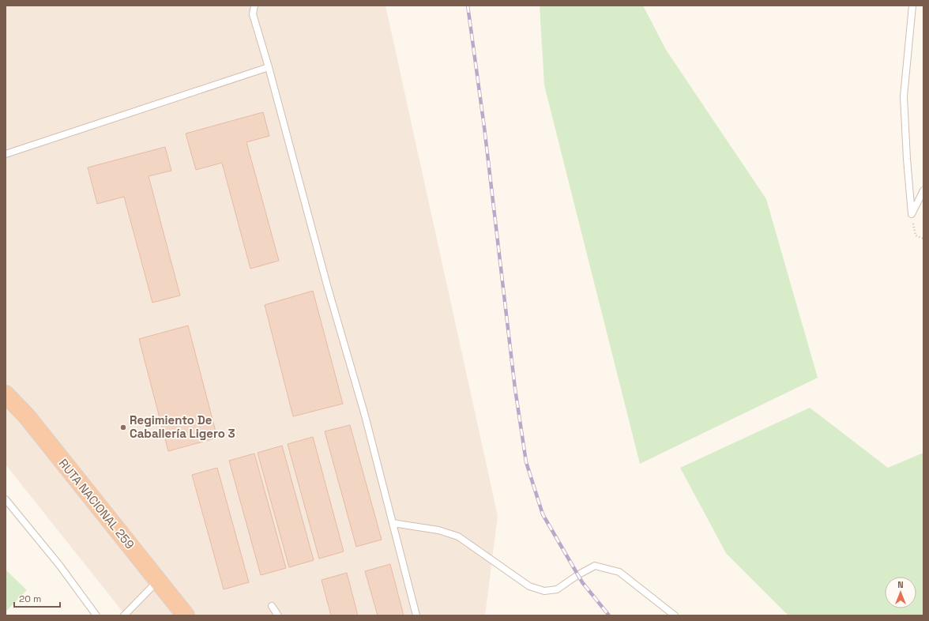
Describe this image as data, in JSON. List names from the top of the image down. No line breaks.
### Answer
{"streets":{"highway":["RUTA NACIONAL 259"]},"places":["Regimiento De Caballería Ligero 3"],"scale_bar":"20 m","north":"top"}
